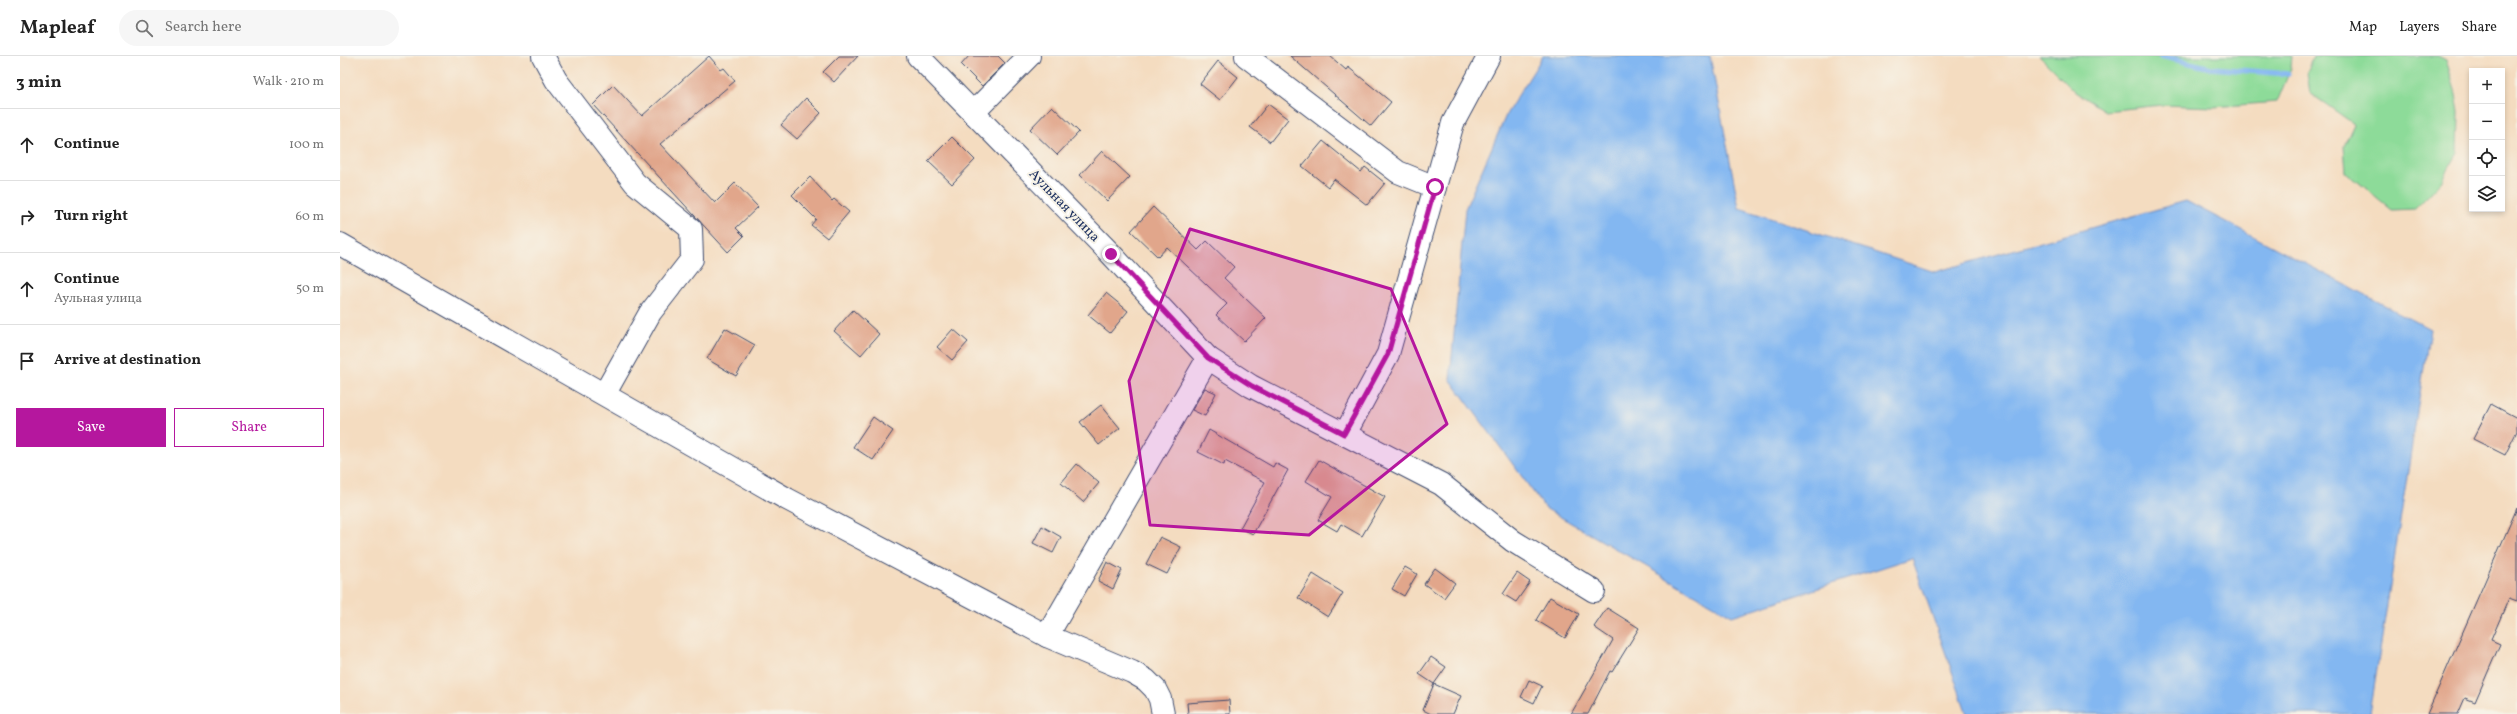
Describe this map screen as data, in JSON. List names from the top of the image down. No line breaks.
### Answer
{"streets":{"street":["Аульная улица"]},"page":{"header":"Mapleaf","search":"Search here","nav":["Map","Layers","Share"],"heading":["3 min","Walk · 210 m"],"map_buttons":["+","−"],"list":[["Continue","100 m"],["Turn right","60 m"],["Continue","Аульная улица","50 m"],"Arrive at destination"],"buttons":["Save","Share"]}}
